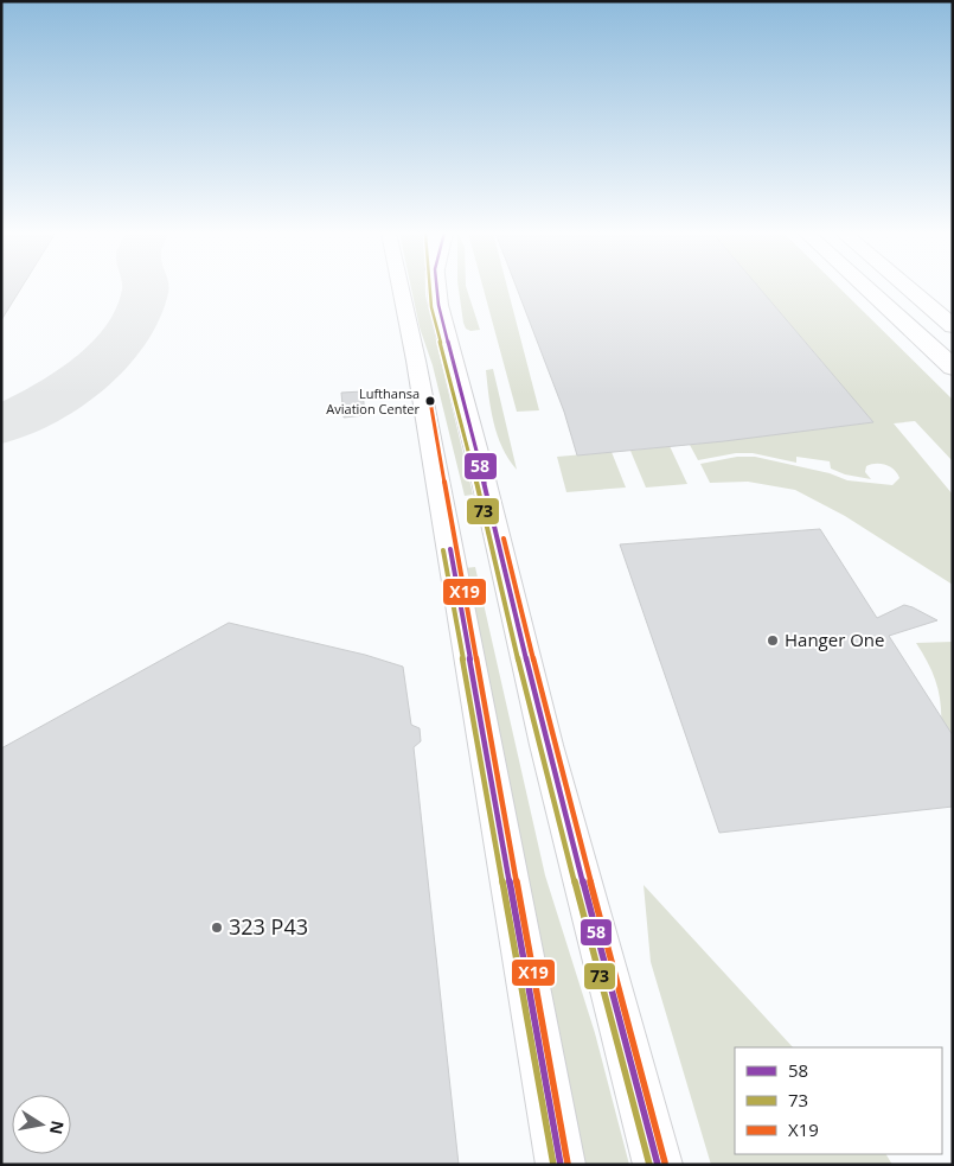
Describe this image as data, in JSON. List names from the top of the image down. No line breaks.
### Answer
{"places":["Lufthansa Aviation Center","Hanger One","323 P43"],"lines":["transit line 58","transit line 73","transit line X19"],"legend":["58","73","X19"],"north":"right"}
